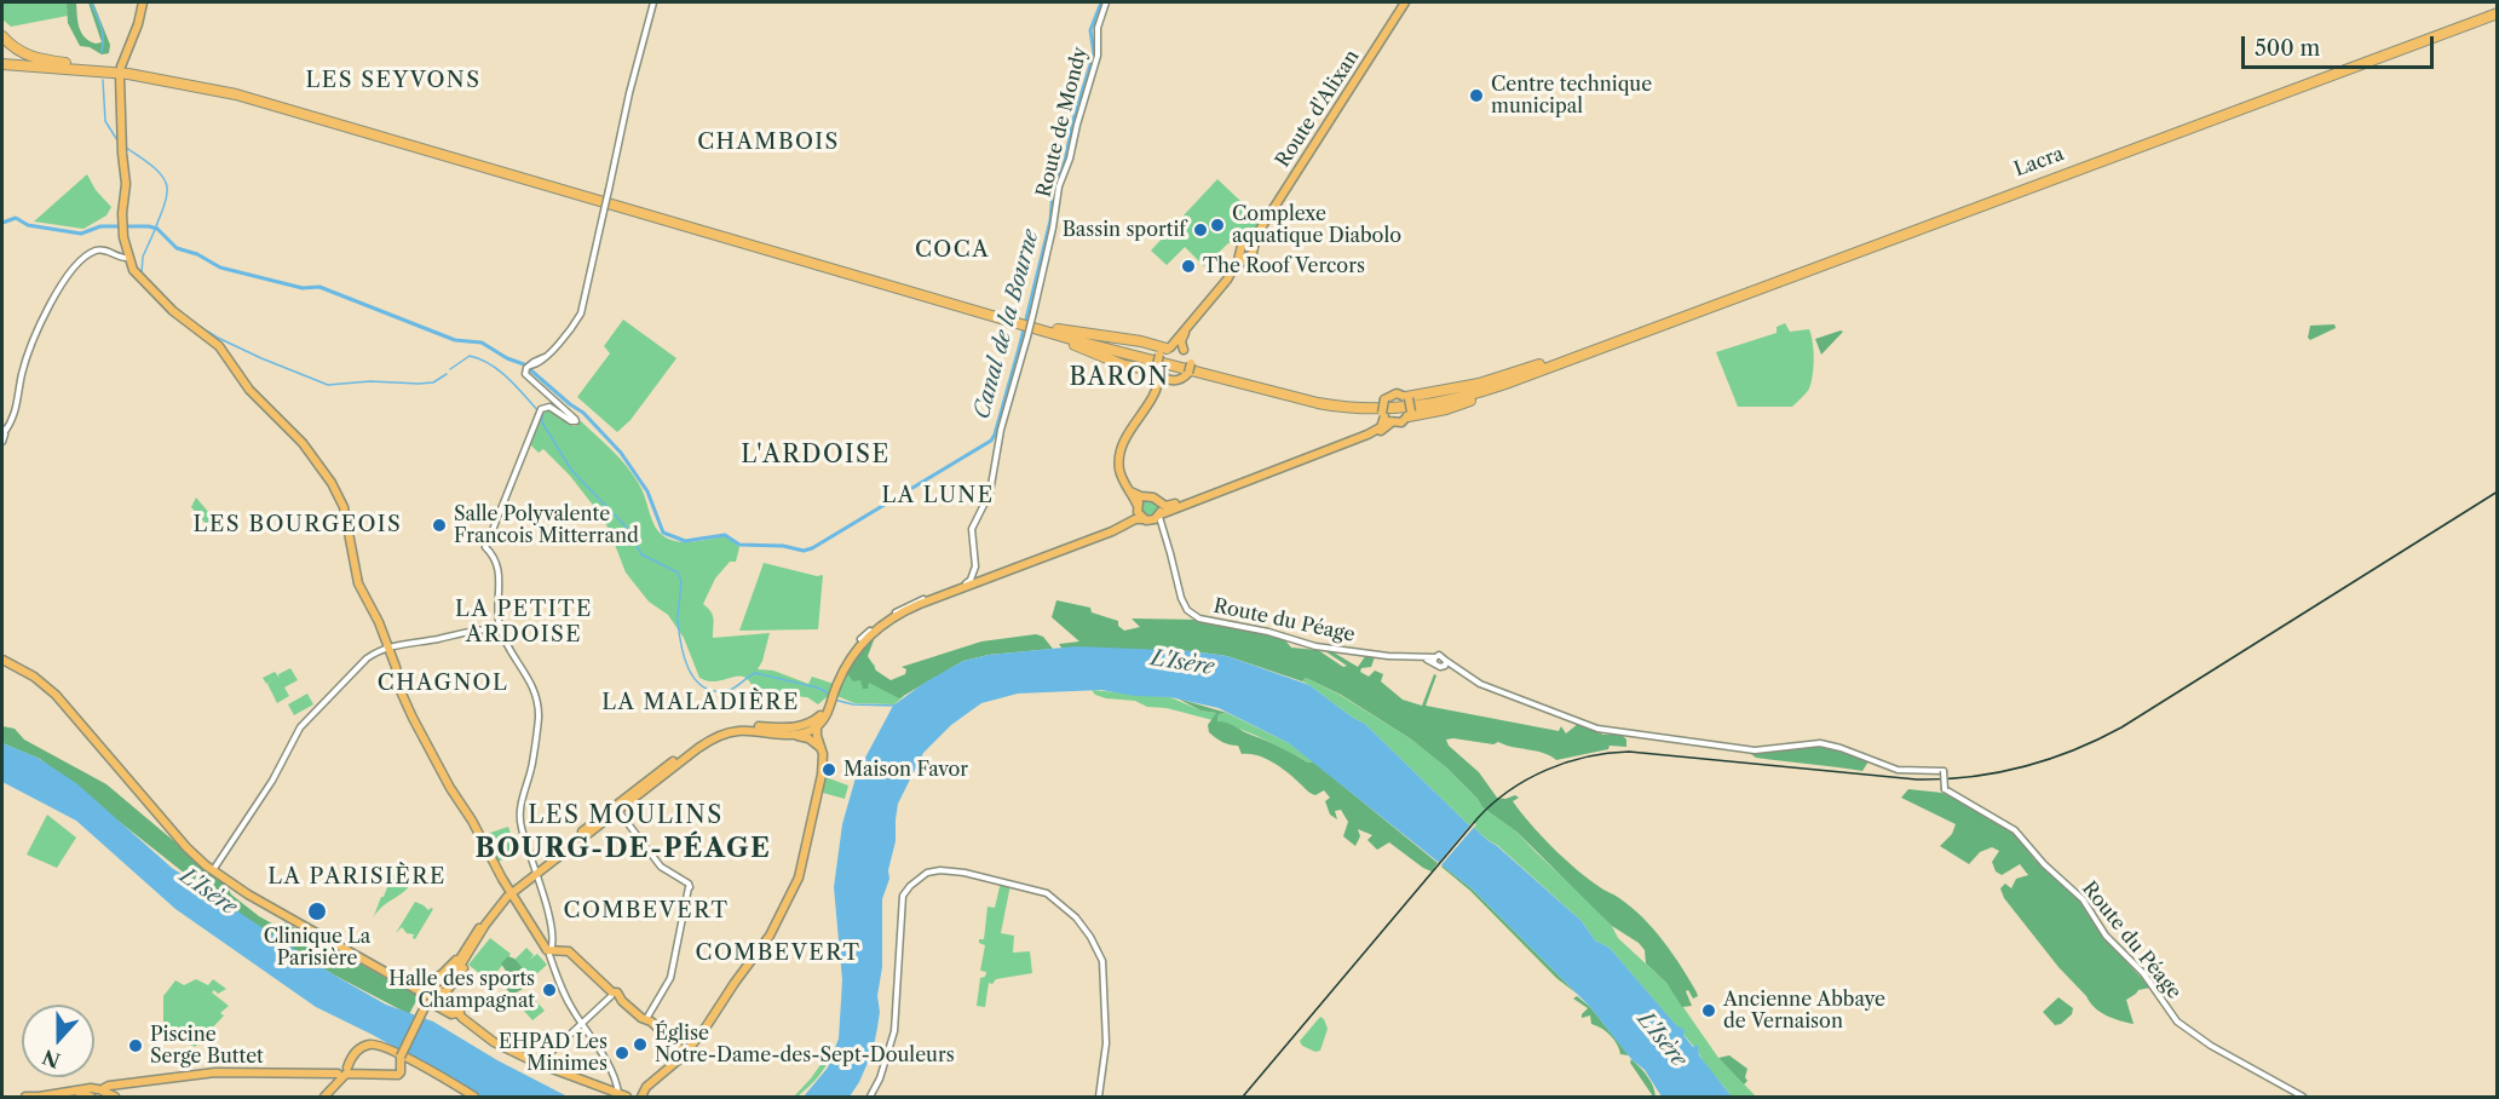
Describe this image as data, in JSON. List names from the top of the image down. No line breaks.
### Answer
{"streets":{"highway":["Lacra"],"main road":["Route d'Alixan"],"street":["Route de Mondy","Route du Péage"]},"districts":["LES SEYVONS","CHAMBOIS","COCA","BARON","L'ARDOISE","LA LUNE","LES BOURGEOIS","LA PETITE ARDOISE","CHAGNOL","LA MALADIÈRE","LES MOULINS","BOURG-DE-PÉAGE","LA PARISIÈRE","COMBEVERT","COMBEVERT"],"water":["Canal de la Bourne","L'Isère"],"places":["Centre technique municipal","Complexe aquatique Diabolo","Bassin sportif","The Roof Vercors","Salle Polyvalente Francois Mitterrand","Maison Favor","Clinique La Parisière","Halle des sports Champagnat","Ancienne Abbaye de Vernaison","Église Notre-Dame-des-Sept-Douleurs","Piscine Serge Buttet","EHPAD Les Minimes"],"scale_bar":"500 m","north":"bottom"}
